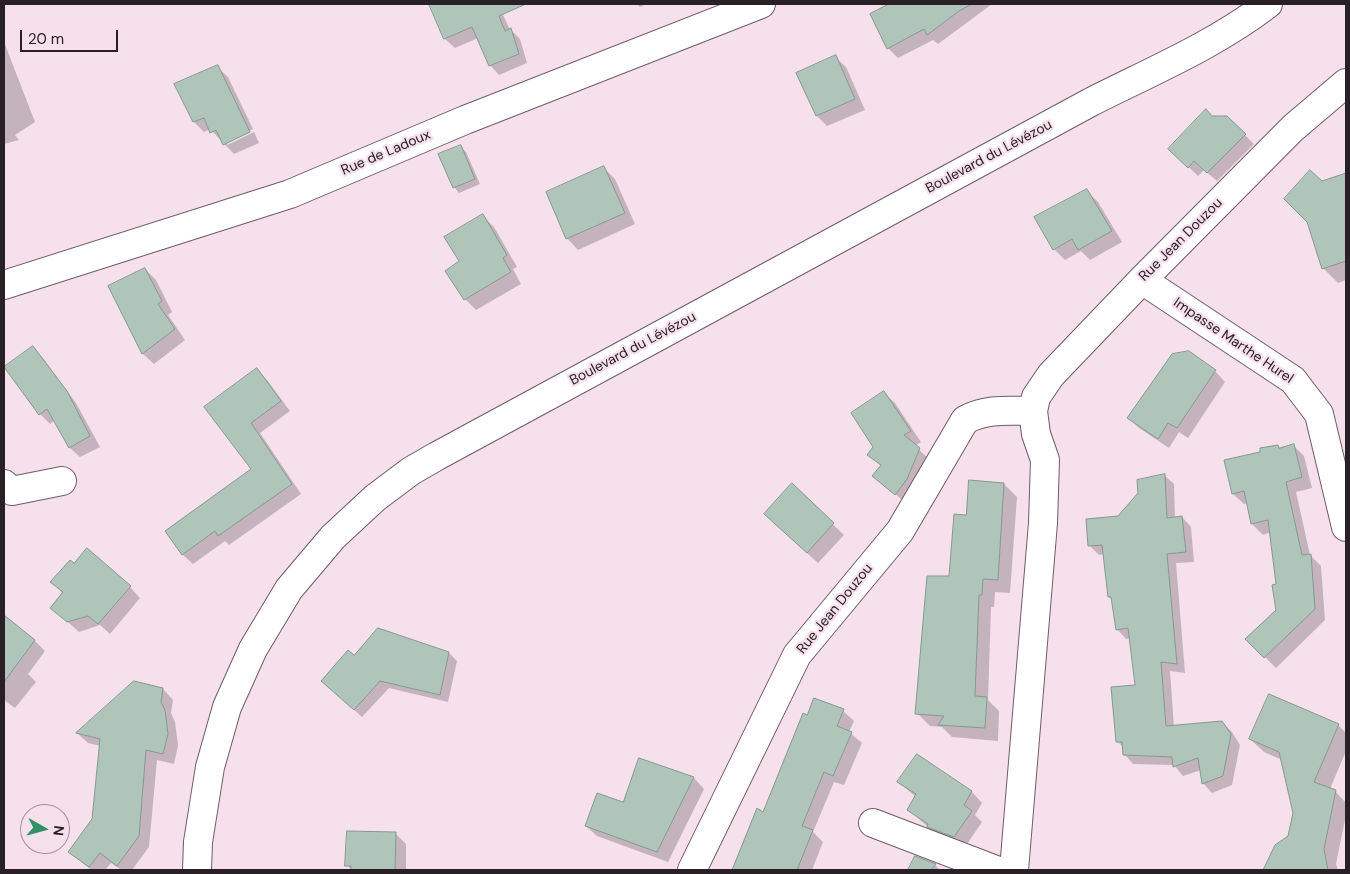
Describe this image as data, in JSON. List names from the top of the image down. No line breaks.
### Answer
{"streets":{"street":["Rue de Ladoux","Boulevard du Lévézou","Rue Jean Douzou","Impasse Marthe Hurel"]},"crossings":[["Rue Jean Douzou","Impasse Marthe Hurel"]],"scale_bar":"20 m","north":"right"}
